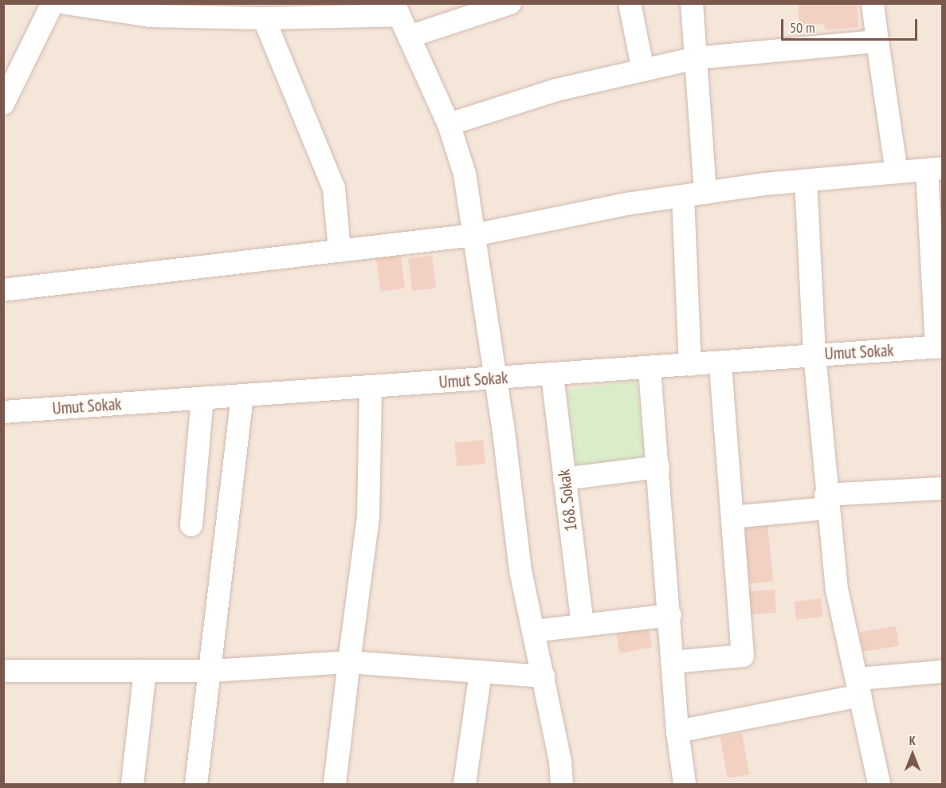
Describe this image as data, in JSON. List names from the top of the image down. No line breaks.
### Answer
{"streets":{"street":["Umut Sokak","168. Sokak"]},"crossings":[["Umut Sokak","168. Sokak"]],"scale_bar":"50 m","north":"top"}
